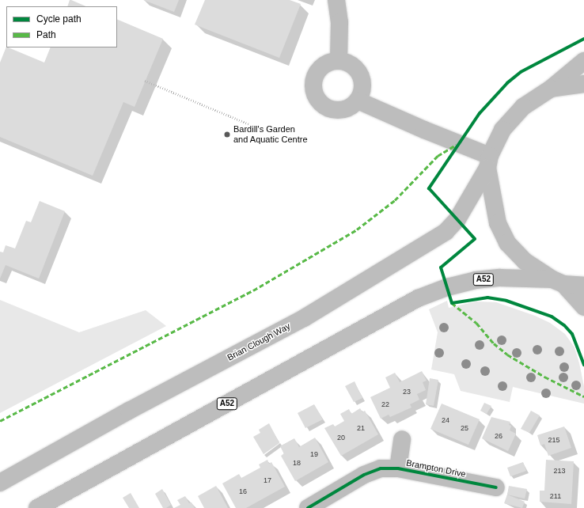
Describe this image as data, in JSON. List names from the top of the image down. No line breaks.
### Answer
{"streets":{"main road":["A52","Brian Clough Way","Brampton Drive"]},"places":["Bardill's Garden and Aquatic Centre"],"house_numbers":["23","22","24","21","25","26","20","215","19","18","213","17","16","211"],"legend":["Cycle path","Path"]}
